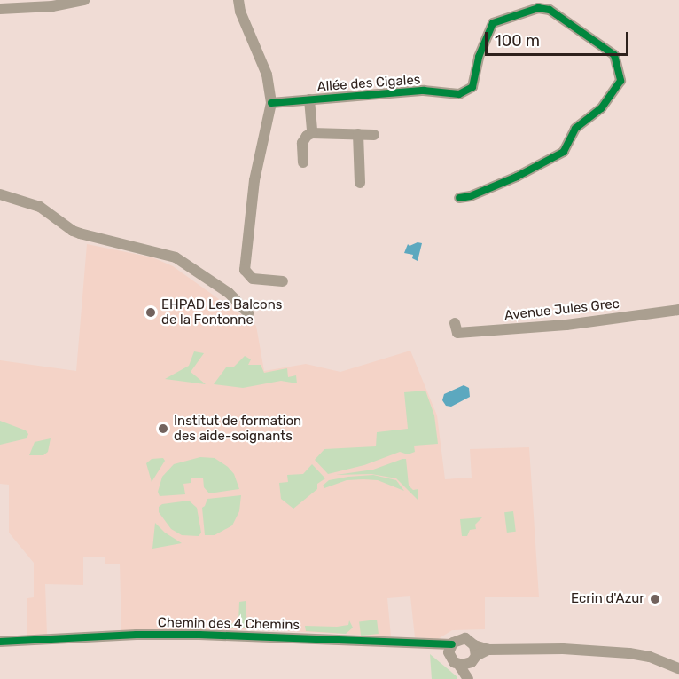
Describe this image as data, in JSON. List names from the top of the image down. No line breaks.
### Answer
{"streets":{"street":["Allée des Cigales","Avenue Jules Grec","Chemin des 4 Chemins"]},"places":["EHPAD Les Balcons de la Fontonne","Institut de formation des aide-soignants","Ecrin d'Azur"],"scale_bar":"100 m"}
